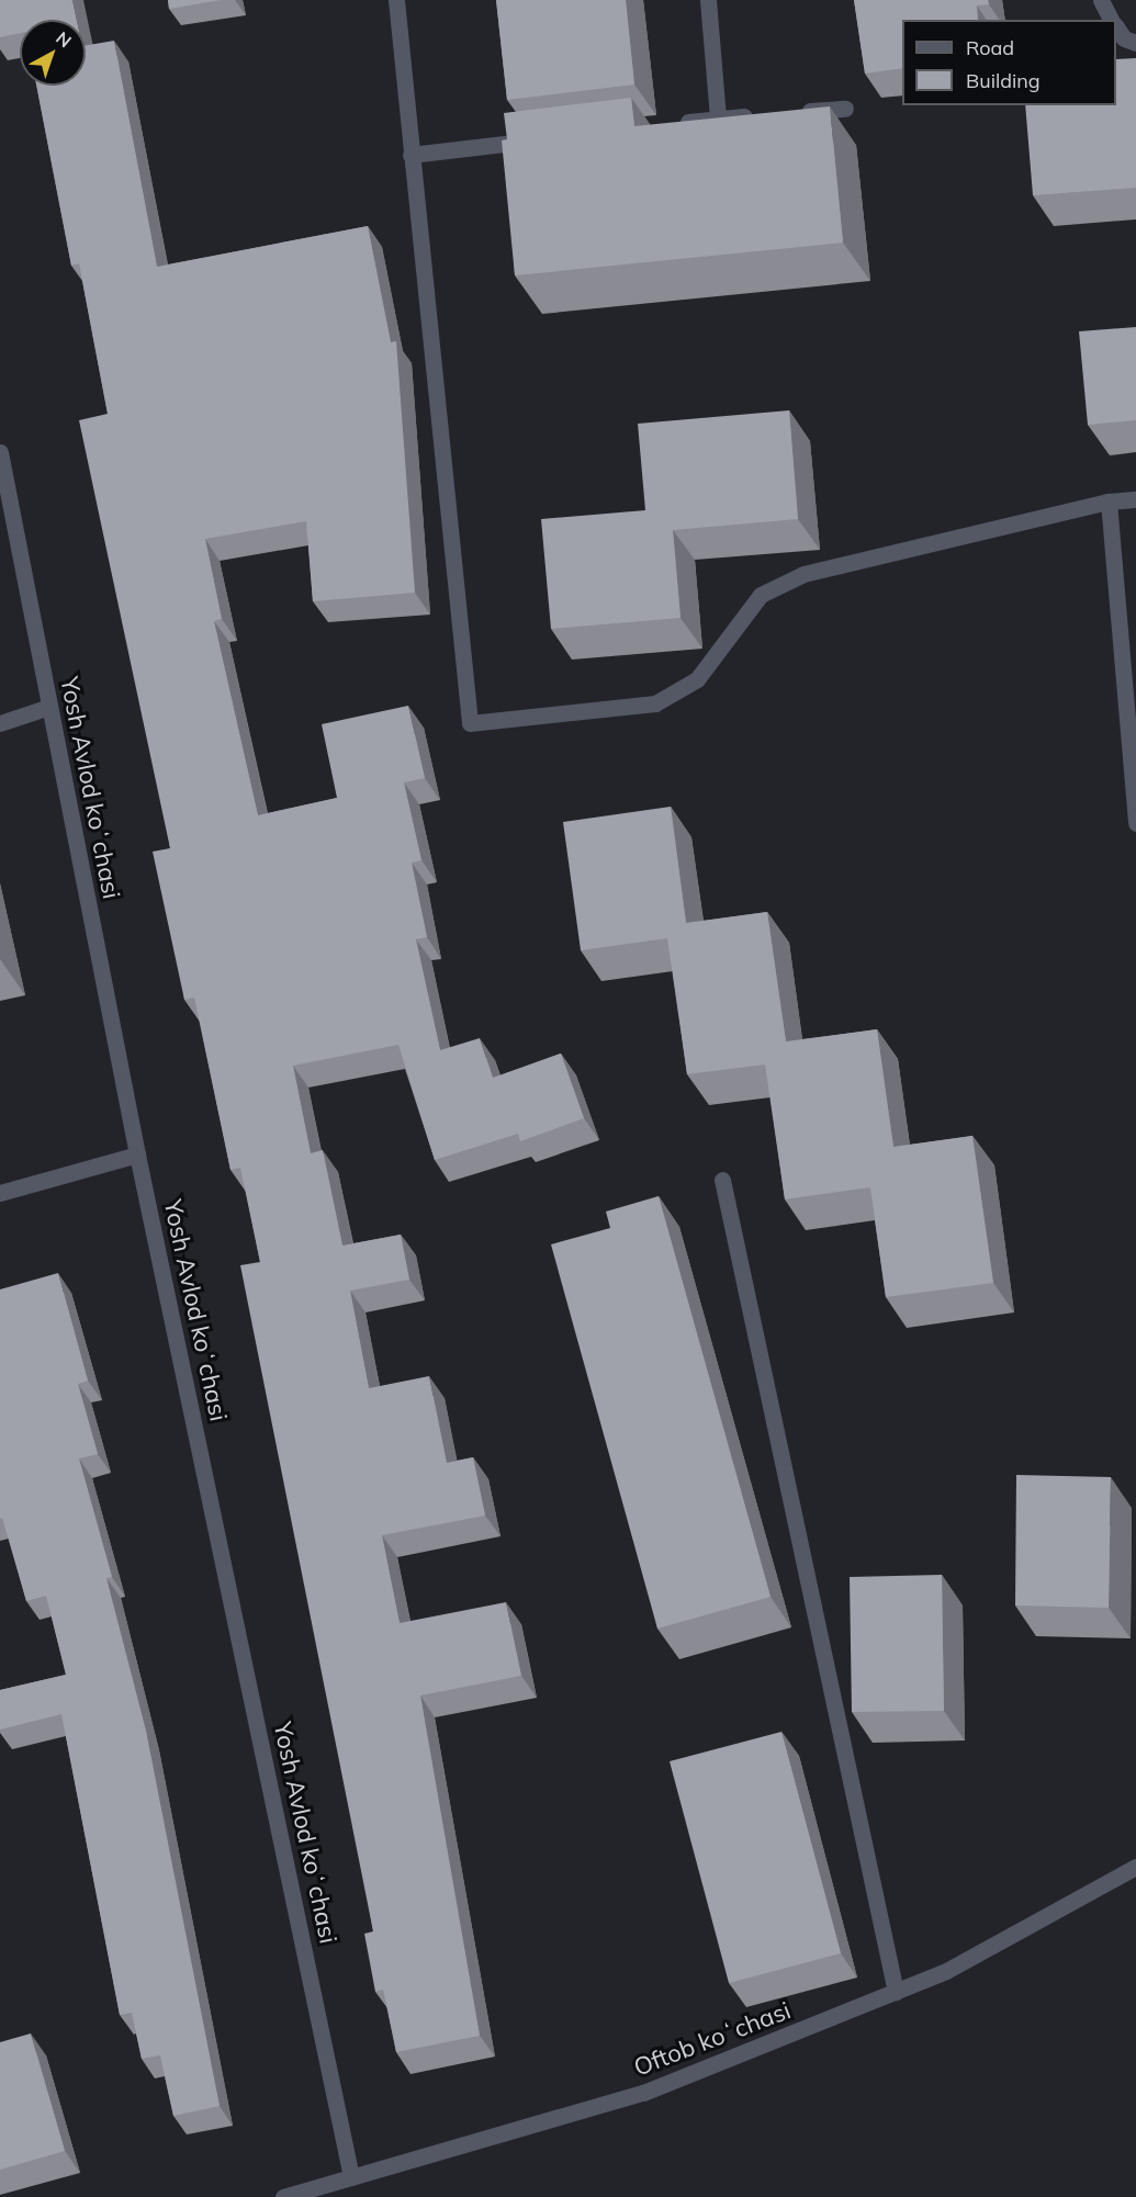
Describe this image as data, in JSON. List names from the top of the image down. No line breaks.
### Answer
{"streets":{"street":["Yosh Avlod koʻchasi","Oftob koʻchasi"]},"crossings":[["Yosh Avlod koʻchasi","Oftob koʻchasi"]],"legend":["Road","Building"],"north":"top right"}
